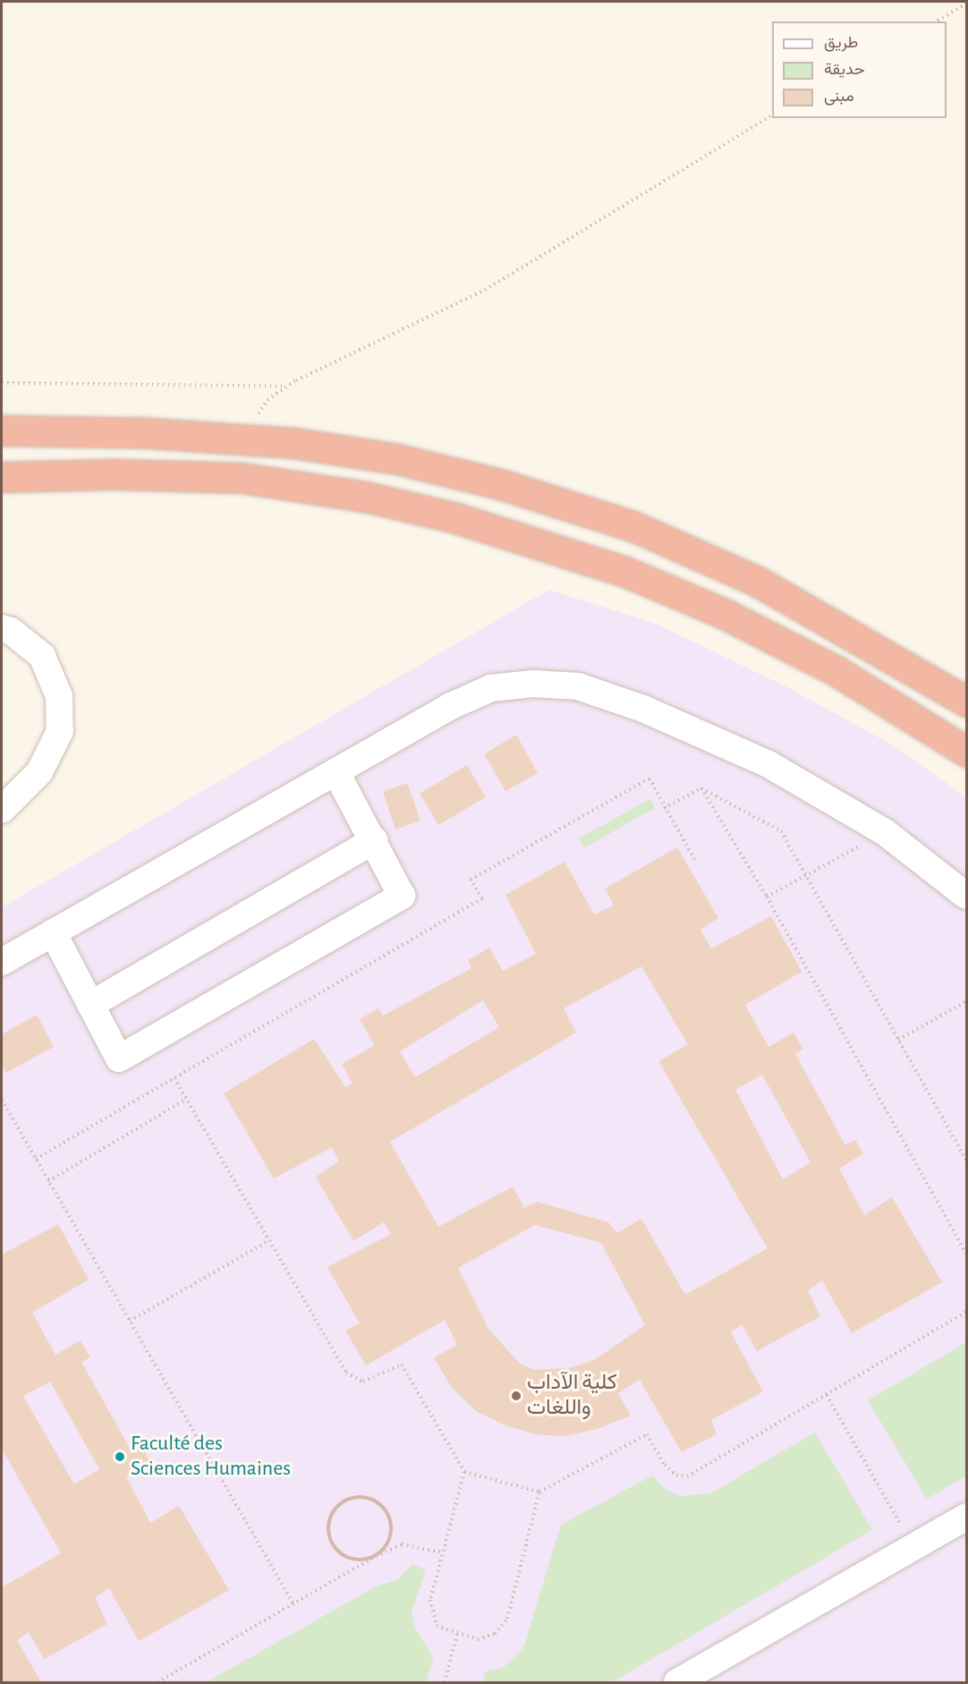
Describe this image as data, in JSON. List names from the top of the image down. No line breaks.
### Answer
{"places":["كلية الآداب واللغات","Faculté des Sciences Humaines"],"legend":["طريق","حديقة","مبنى"]}
